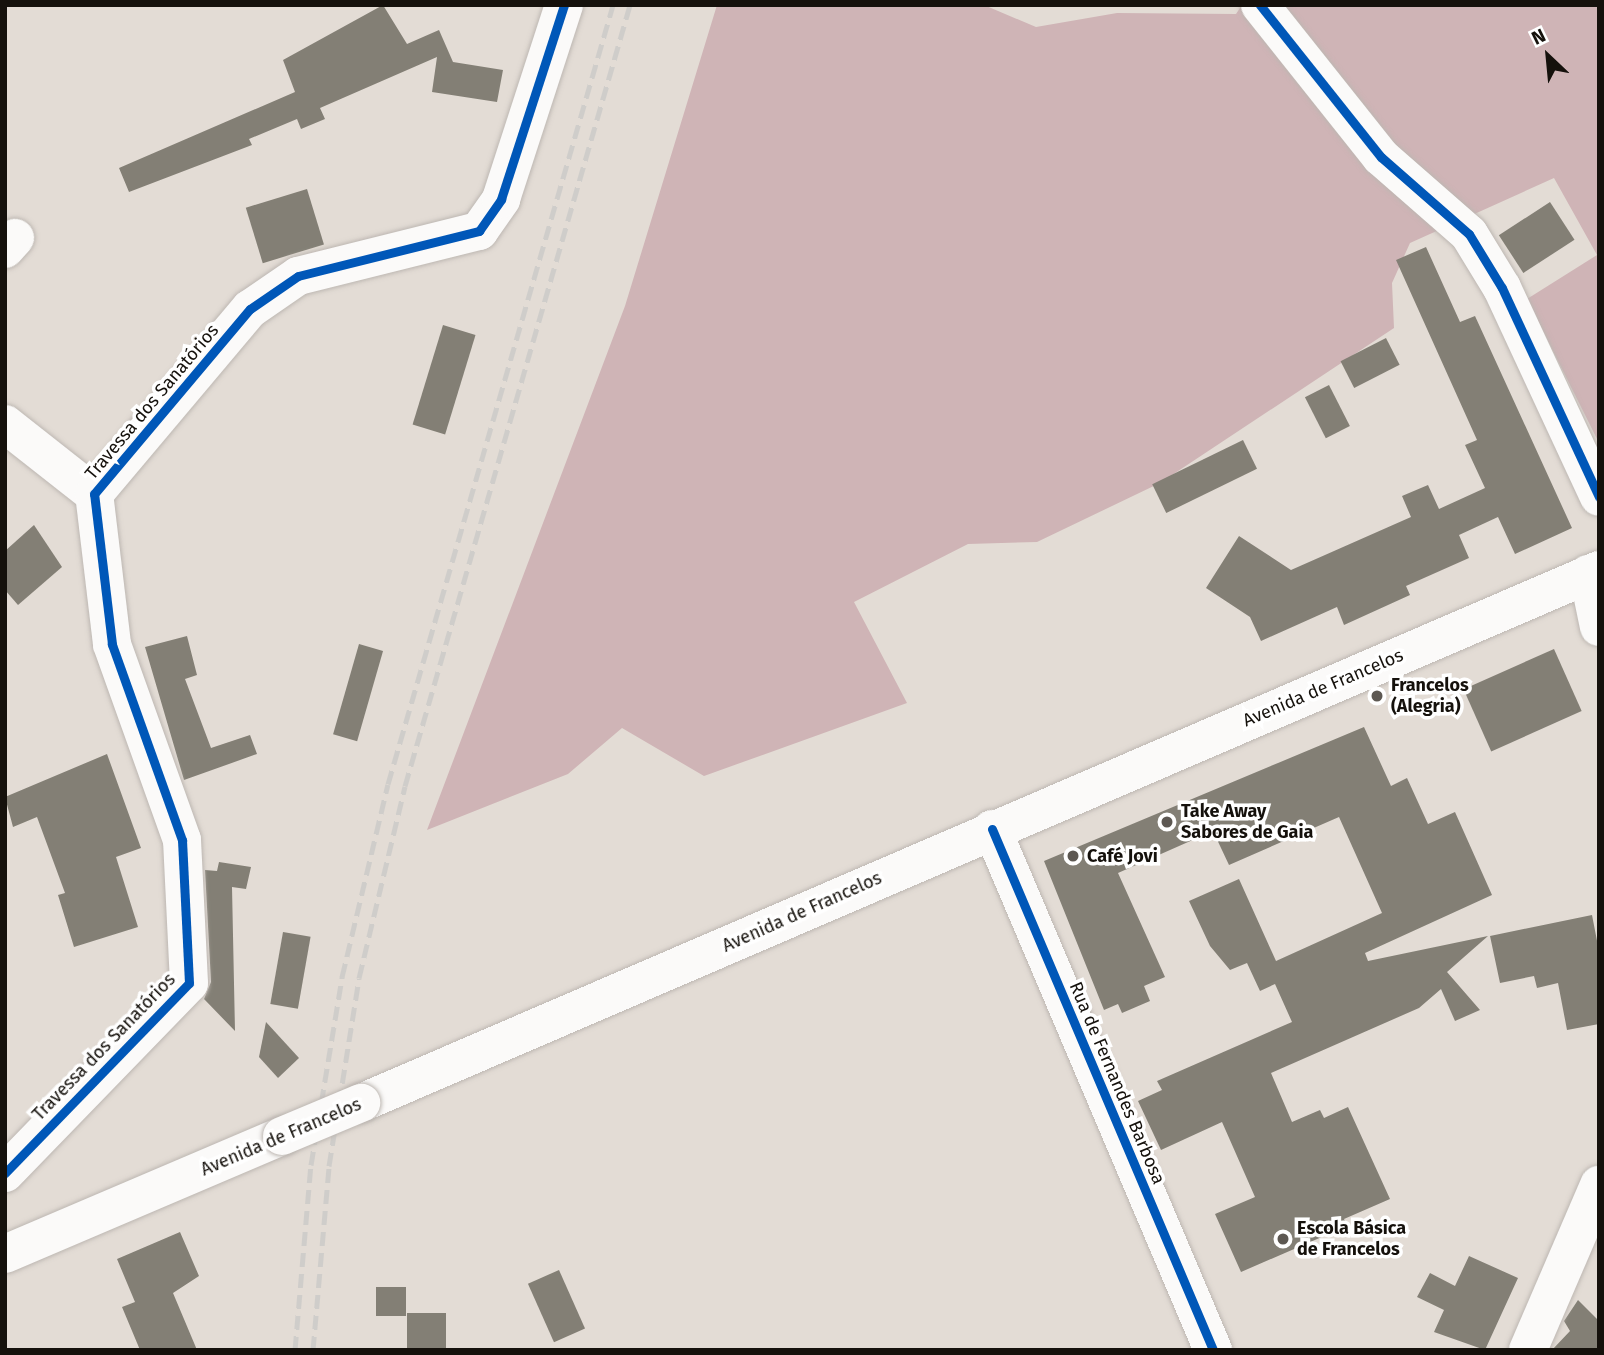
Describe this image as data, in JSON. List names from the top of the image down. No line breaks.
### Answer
{"streets":{"street":["Travessa dos Sanatórios","Avenida de Francelos","Rua de Fernandes Barbosa"]},"crossings":[["Avenida de Francelos","Rua de Fernandes Barbosa"]],"places":["Francelos (Alegria)","Take Away Sabores de Gaia","Café Jovi","Escola Básica de Francelos"],"north":"top left"}
